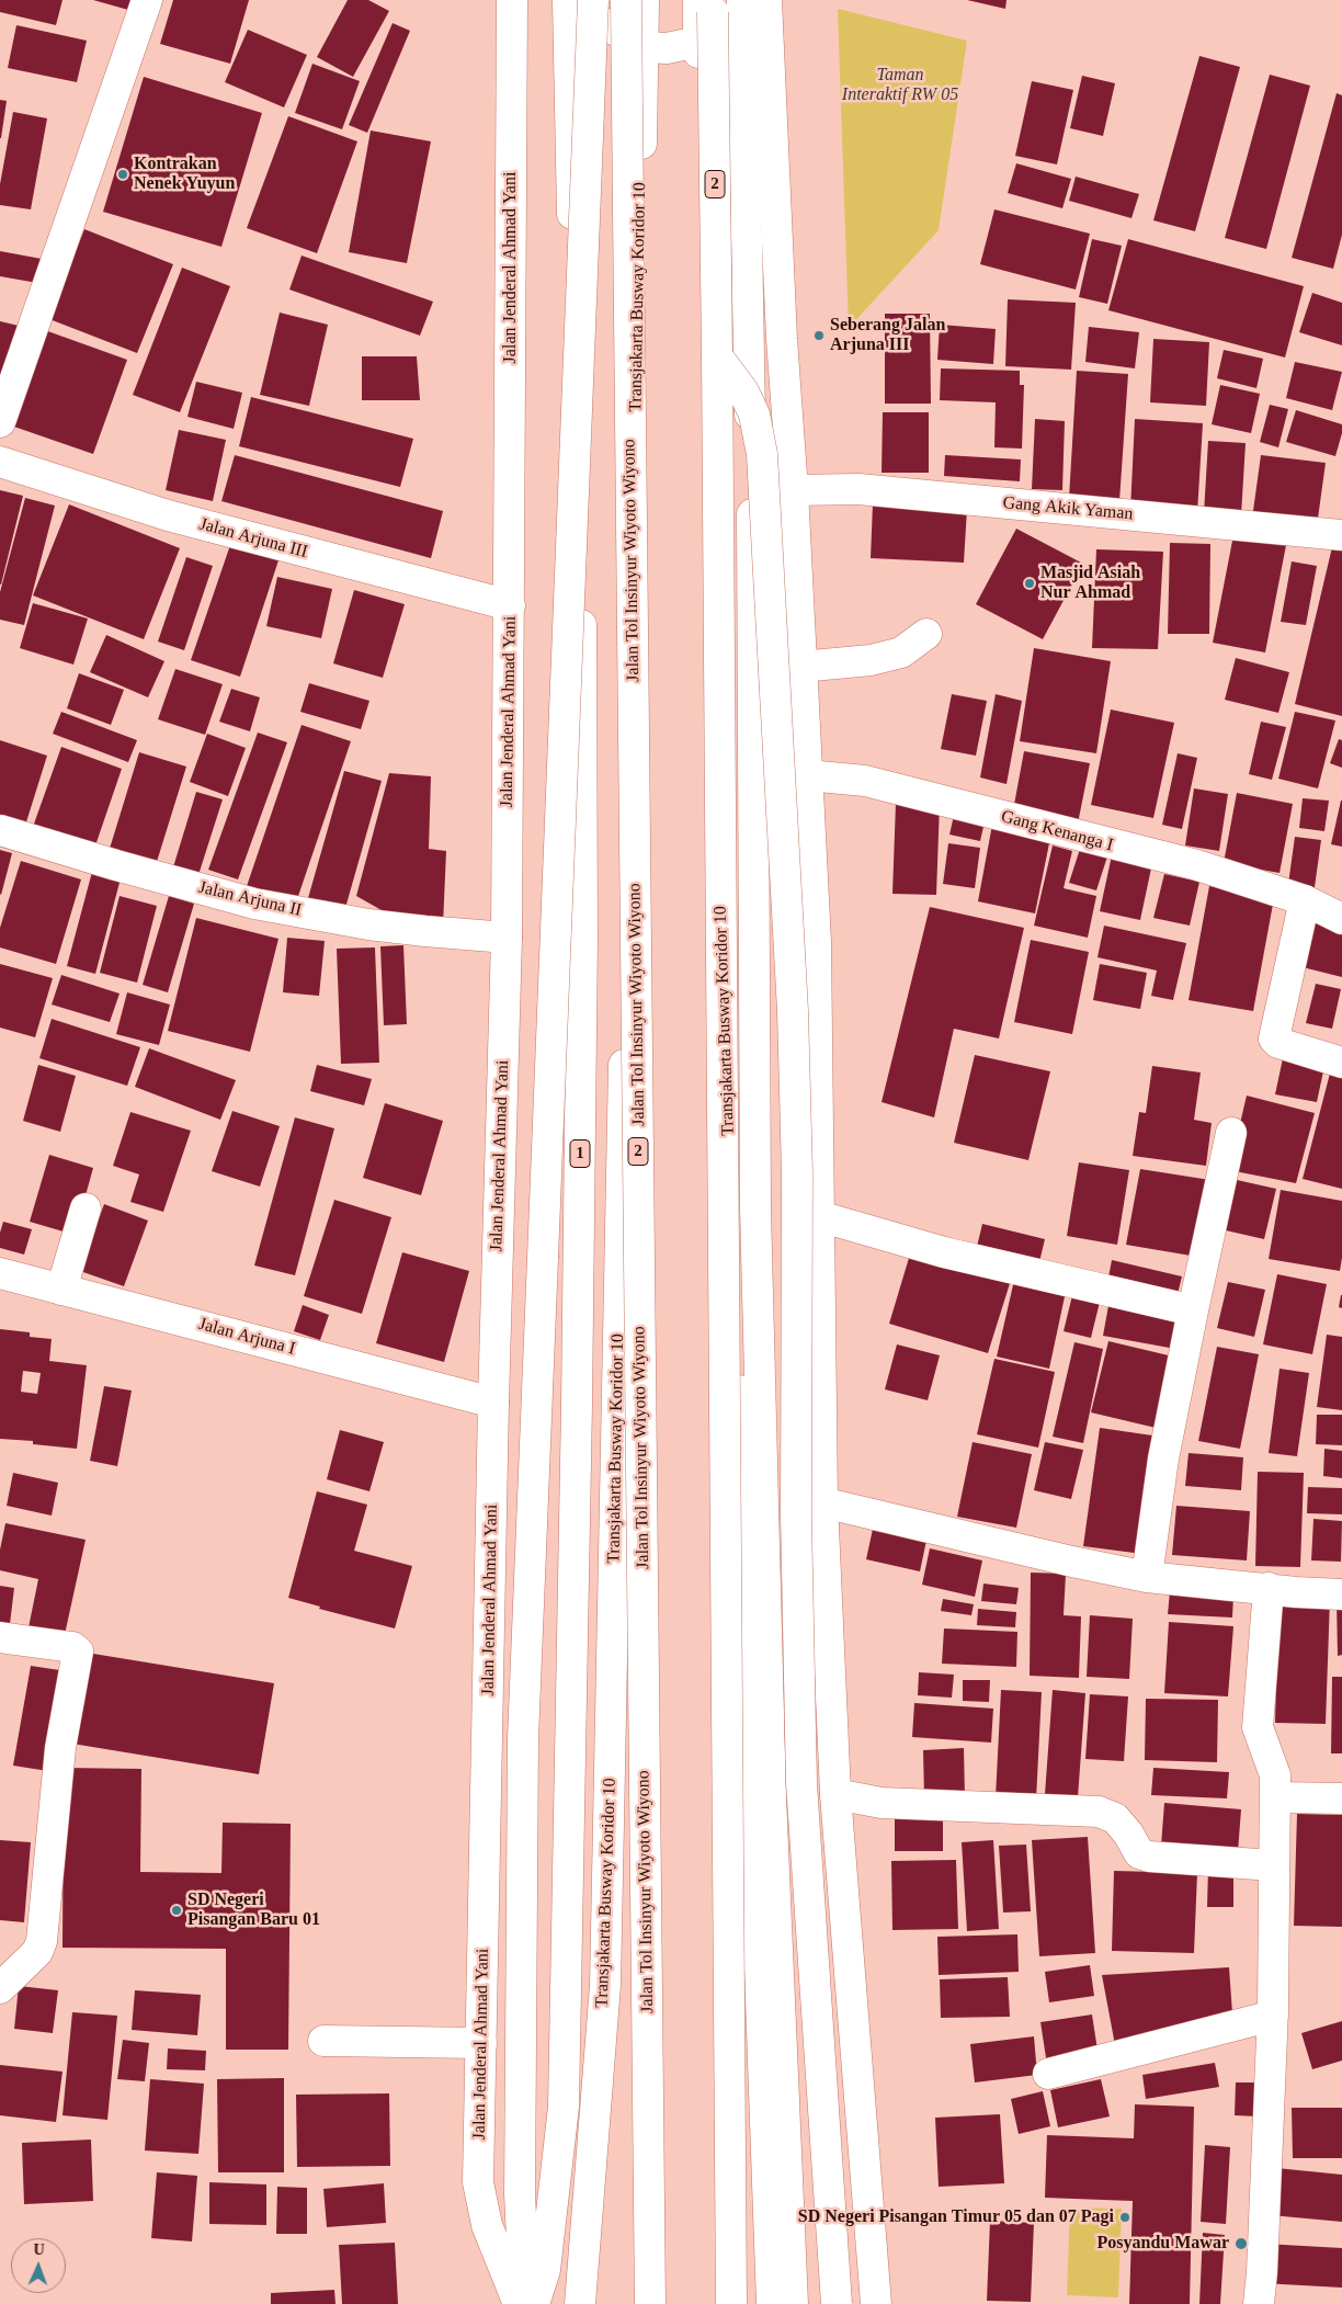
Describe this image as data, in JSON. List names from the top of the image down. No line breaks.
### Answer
{"streets":{"main road":["2","Jalan Jenderal Ahmad Yani","Transjakarta Busway Koridor 10","Gang Akik Yaman","Jalan Arjuna III","Jalan Tol Insinyur Wiyoto Wiyono","Gang Kenanga I","Jalan Arjuna II","1","Jalan Arjuna I"]},"crossings":[["Jalan Jenderal Ahmad Yani","Jalan Arjuna III"],["Jalan Jenderal Ahmad Yani","Jalan Arjuna II"],["Jalan Jenderal Ahmad Yani","Jalan Arjuna I"]],"parks":["Taman Interaktif RW 05"],"places":["Kontrakan Nenek Yuyun","Seberang Jalan Arjuna III","Masjid Asiah Nur Ahmad","SD Negeri Pisangan Baru 01","SD Negeri Pisangan Timur 05 dan 07 Pagi","Posyandu Mawar"],"north":"top"}
